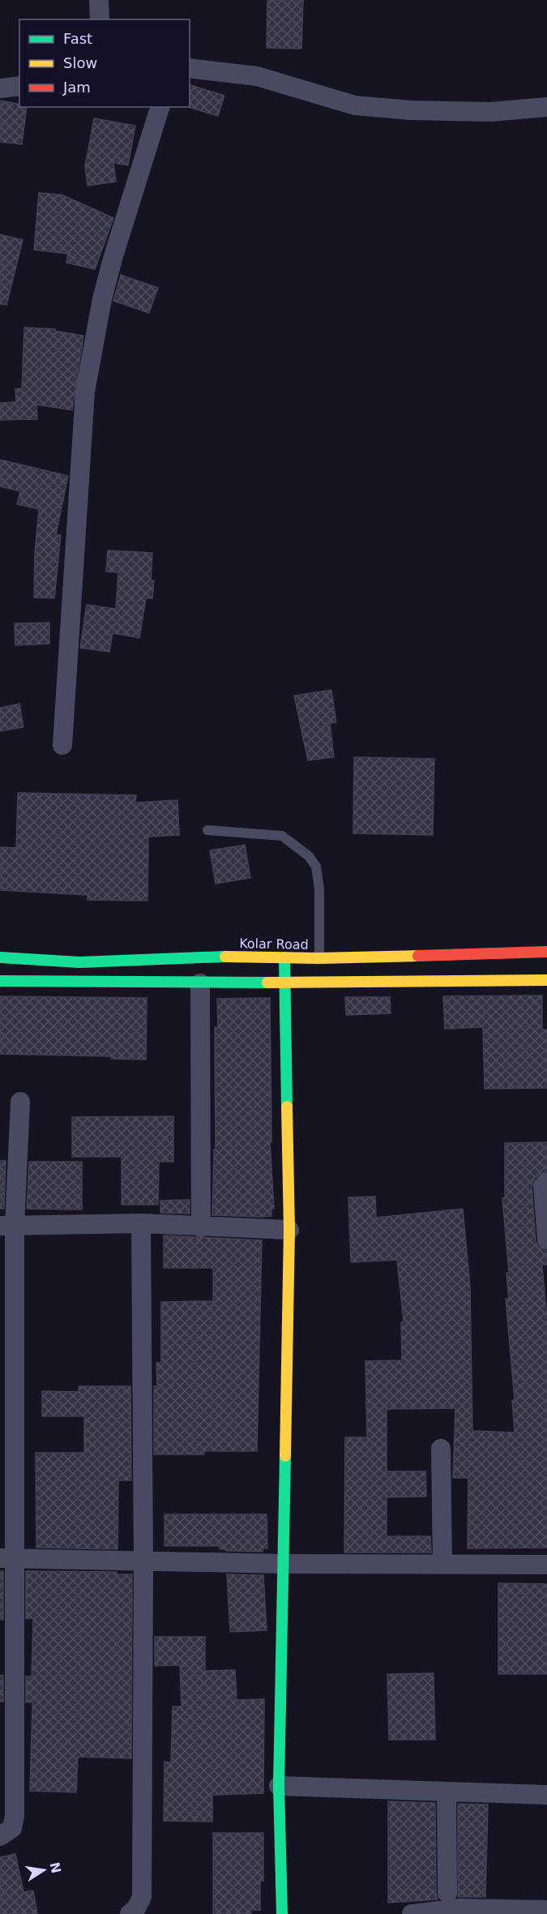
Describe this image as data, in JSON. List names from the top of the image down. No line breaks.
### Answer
{"streets":{"main road":["Kolar Road"]},"legend":["Fast","Slow","Jam"],"north":"right"}
